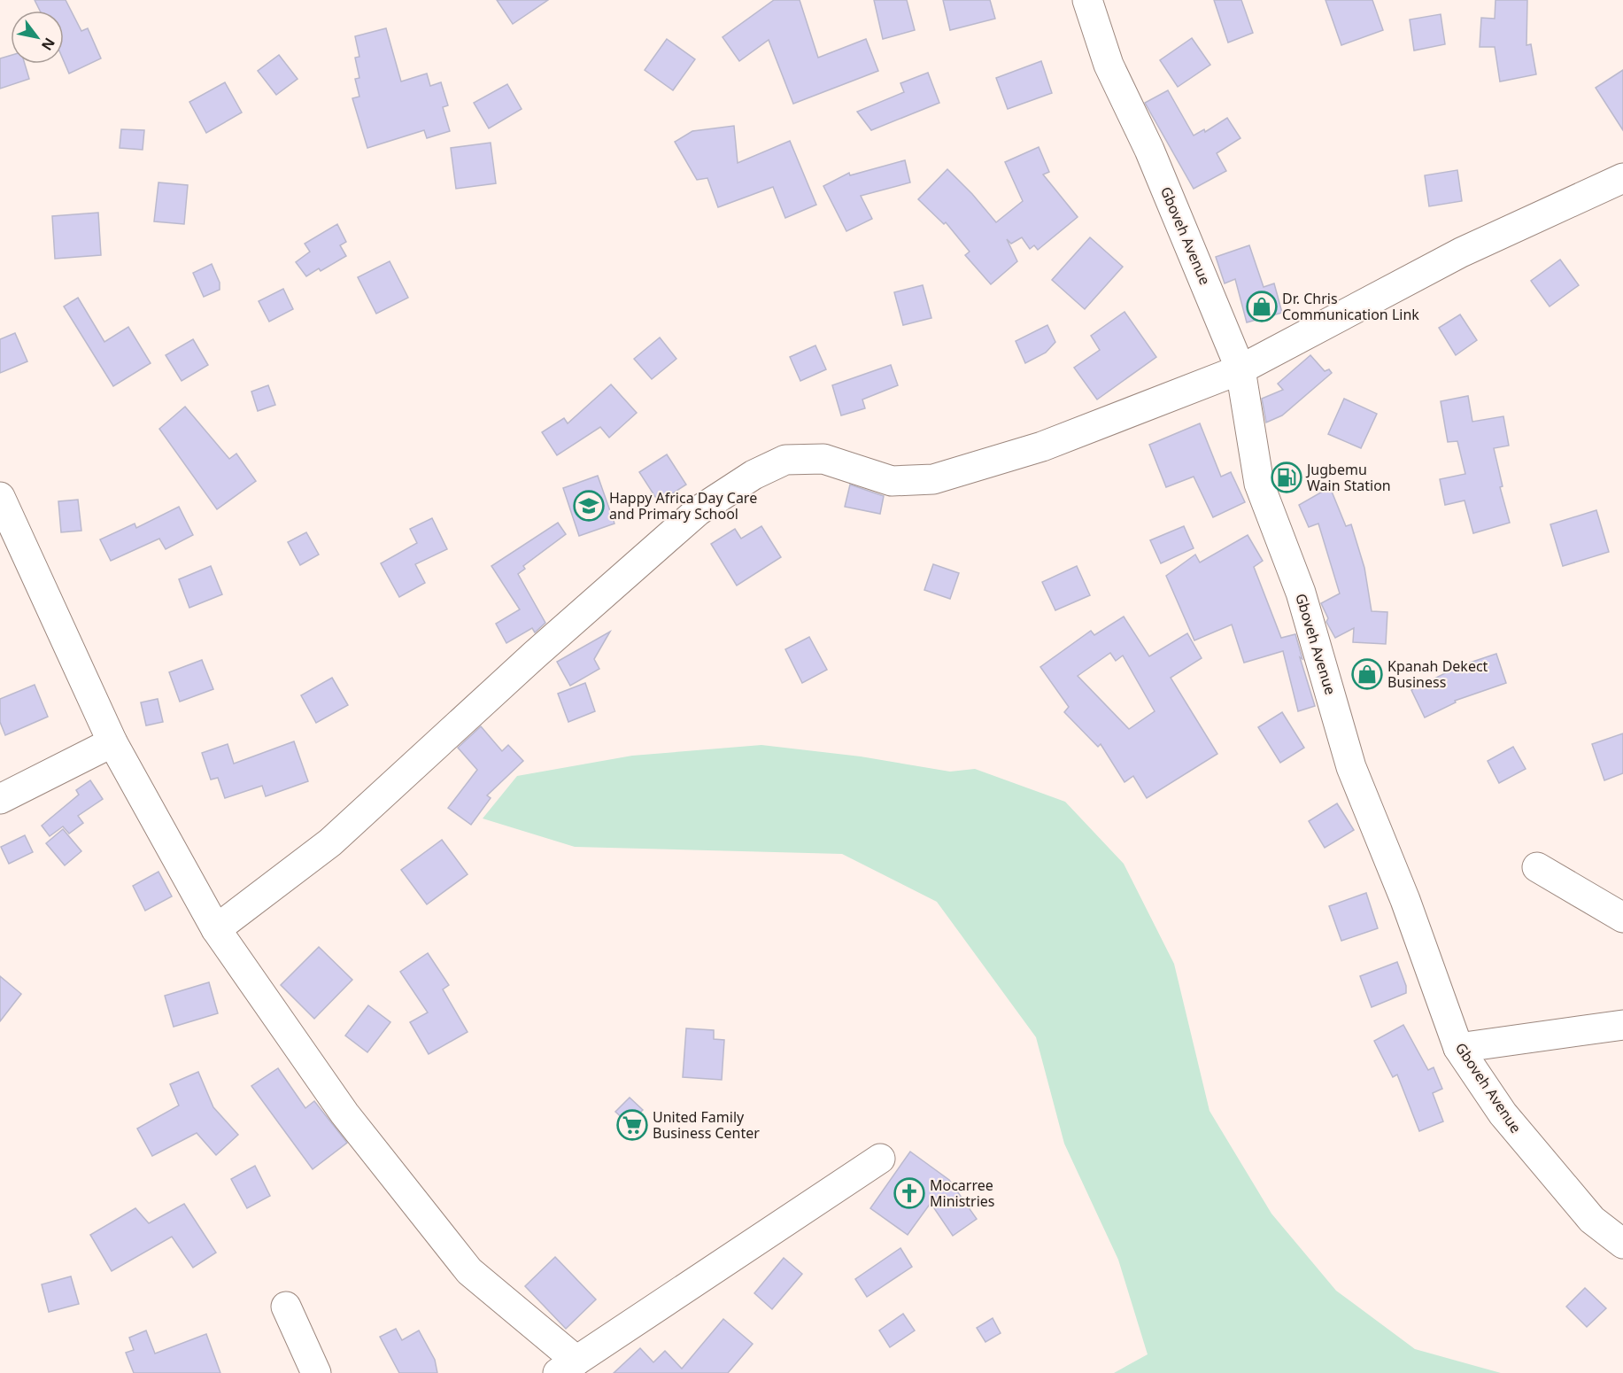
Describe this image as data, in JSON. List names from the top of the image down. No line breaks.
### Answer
{"streets":{"street":["Gboveh Avenue"]},"places":{"shop":["Dr. Chris Communication Link","Kpanah Dekect Business"],"fuel station":["Jugbemu Wain Station"],"school or university":["Happy Africa Day Care and Primary School"],"supermarket":["United Family Business Center"],"church":["Mocarree Ministries"]},"north":"bottom right"}
